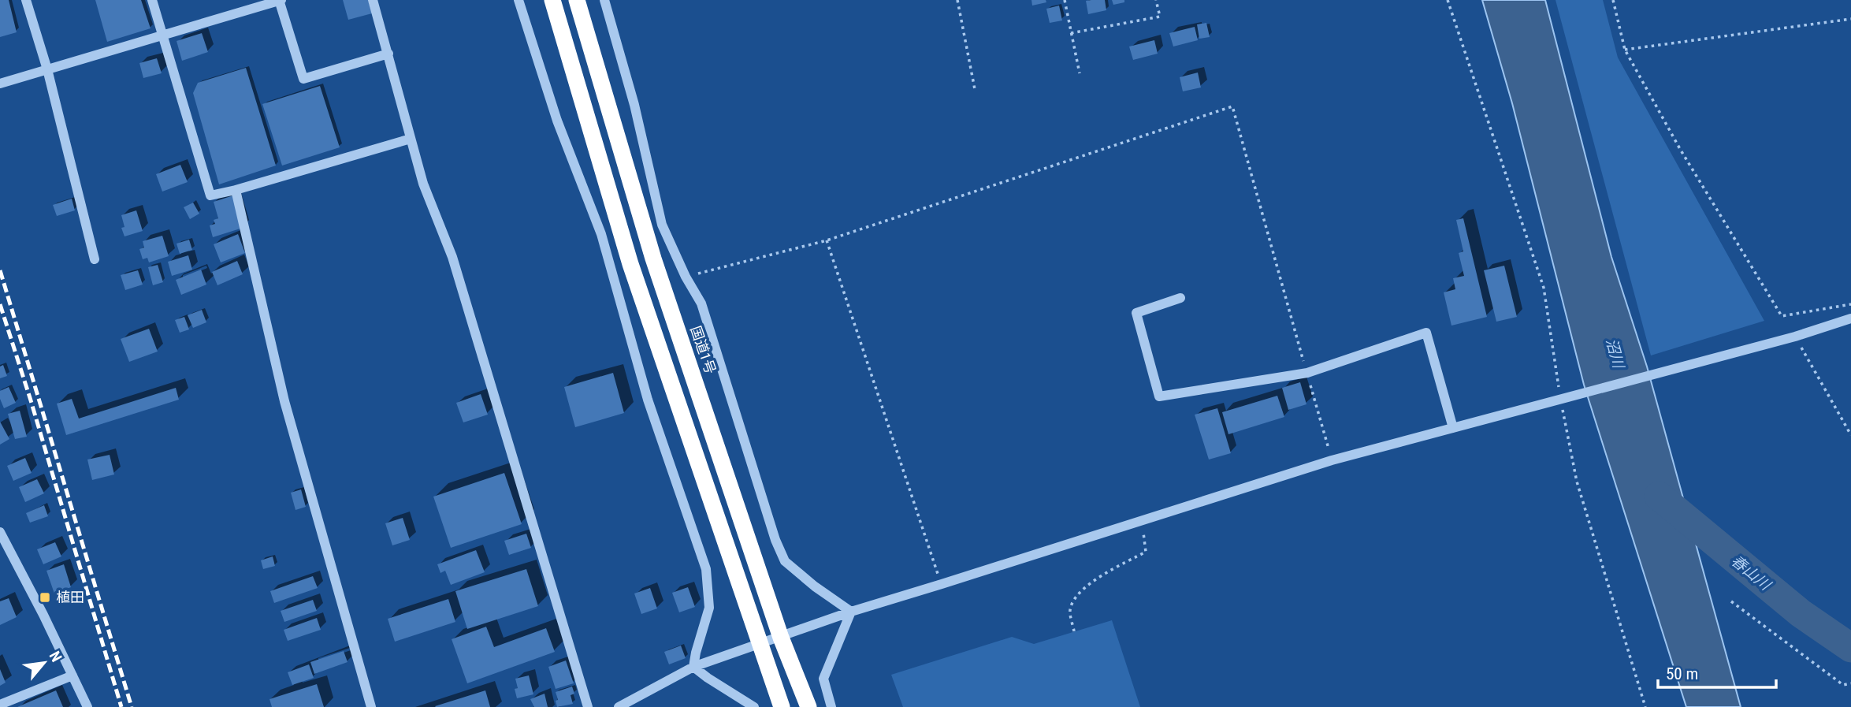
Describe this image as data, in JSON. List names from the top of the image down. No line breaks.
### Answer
{"streets":{"highway":["国道1号"]},"water":["沼川","春山川"],"places":{"transit":["植田"]},"scale_bar":"50 m","north":"top right"}
